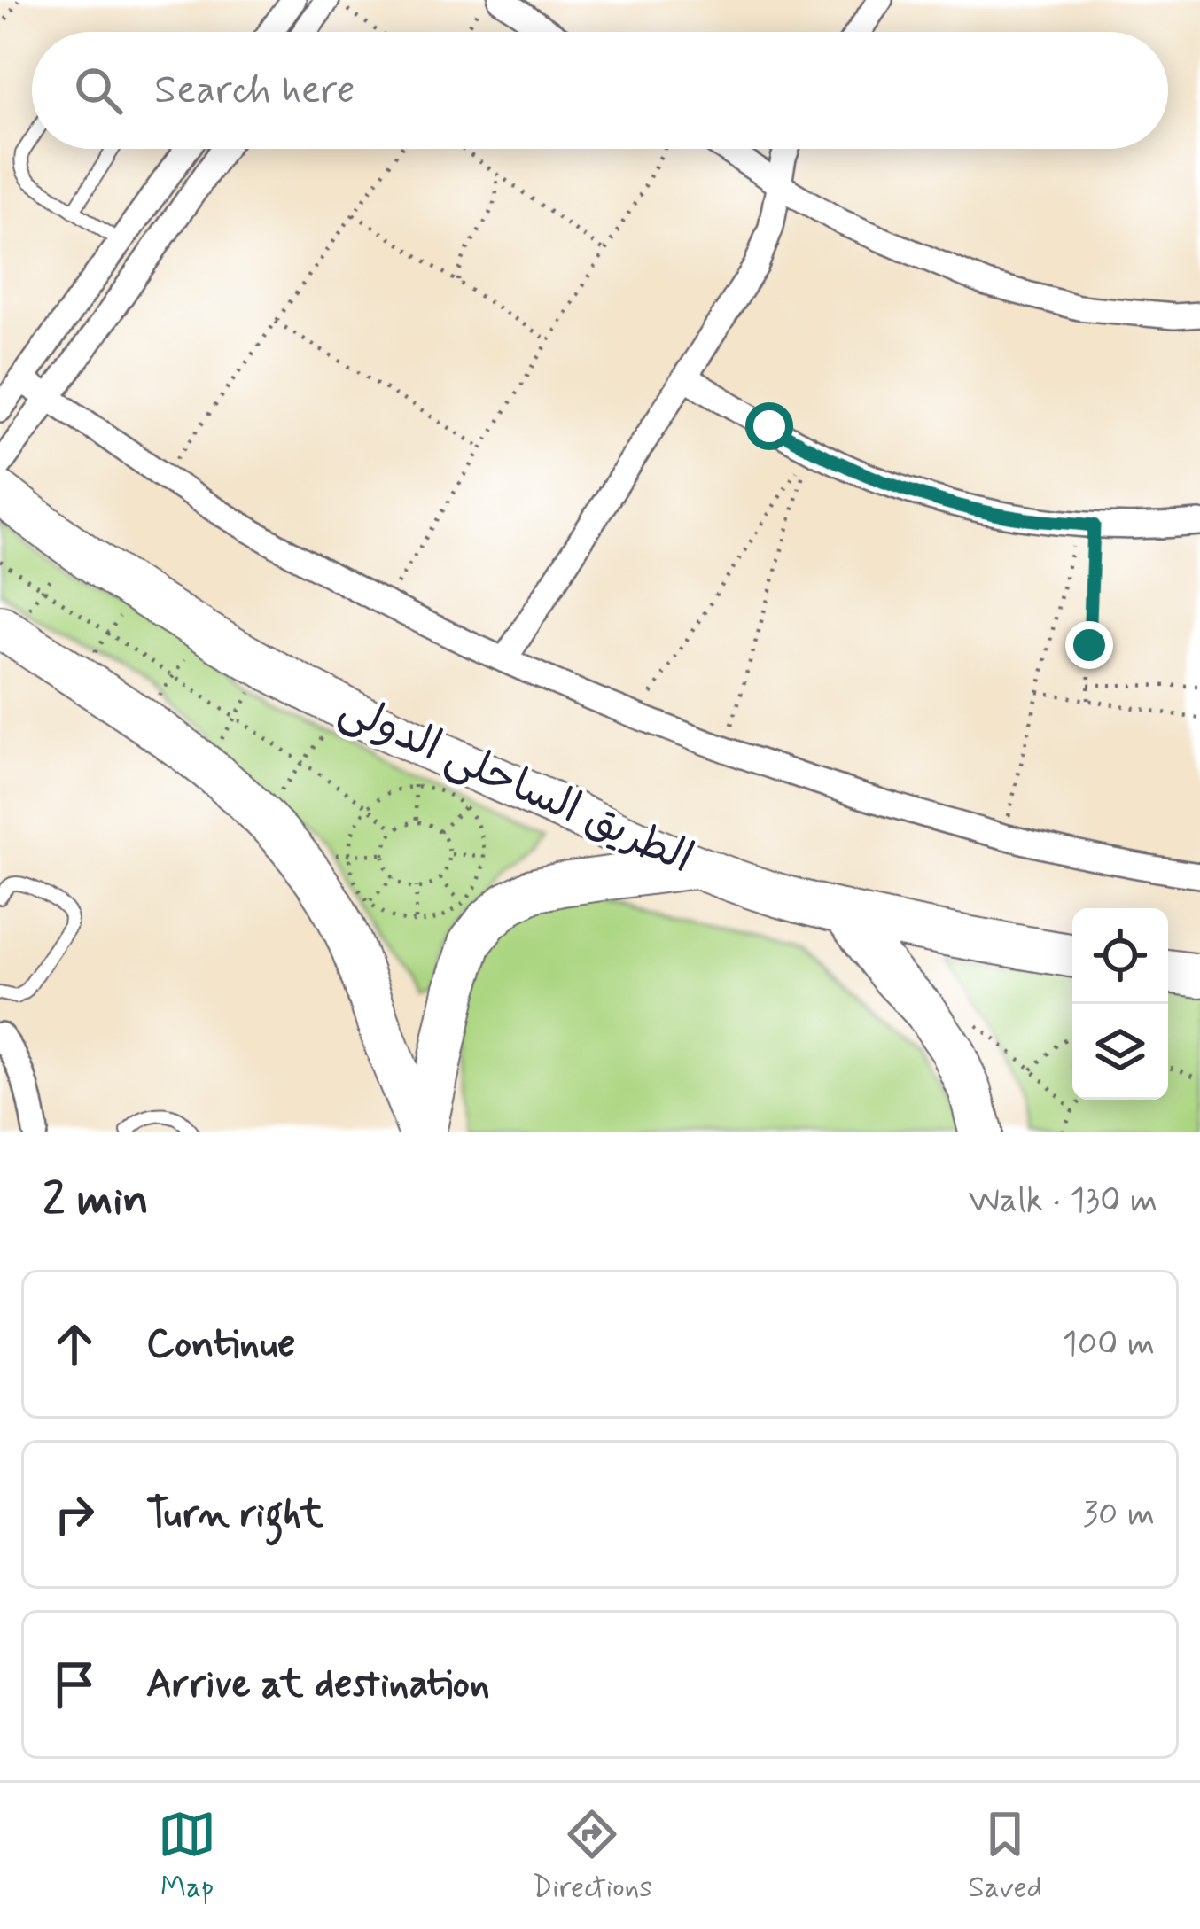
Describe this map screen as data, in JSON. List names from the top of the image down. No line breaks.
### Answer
{"streets":{"highway":["الطريق الساحلى الدولى"]},"page":{"search":"Search here","heading":["2 min","Walk · 130 m"],"list":[["Continue","100 m"],["Turn right","30 m"],"Arrive at destination"],"nav":["Map","Directions","Saved"]}}
